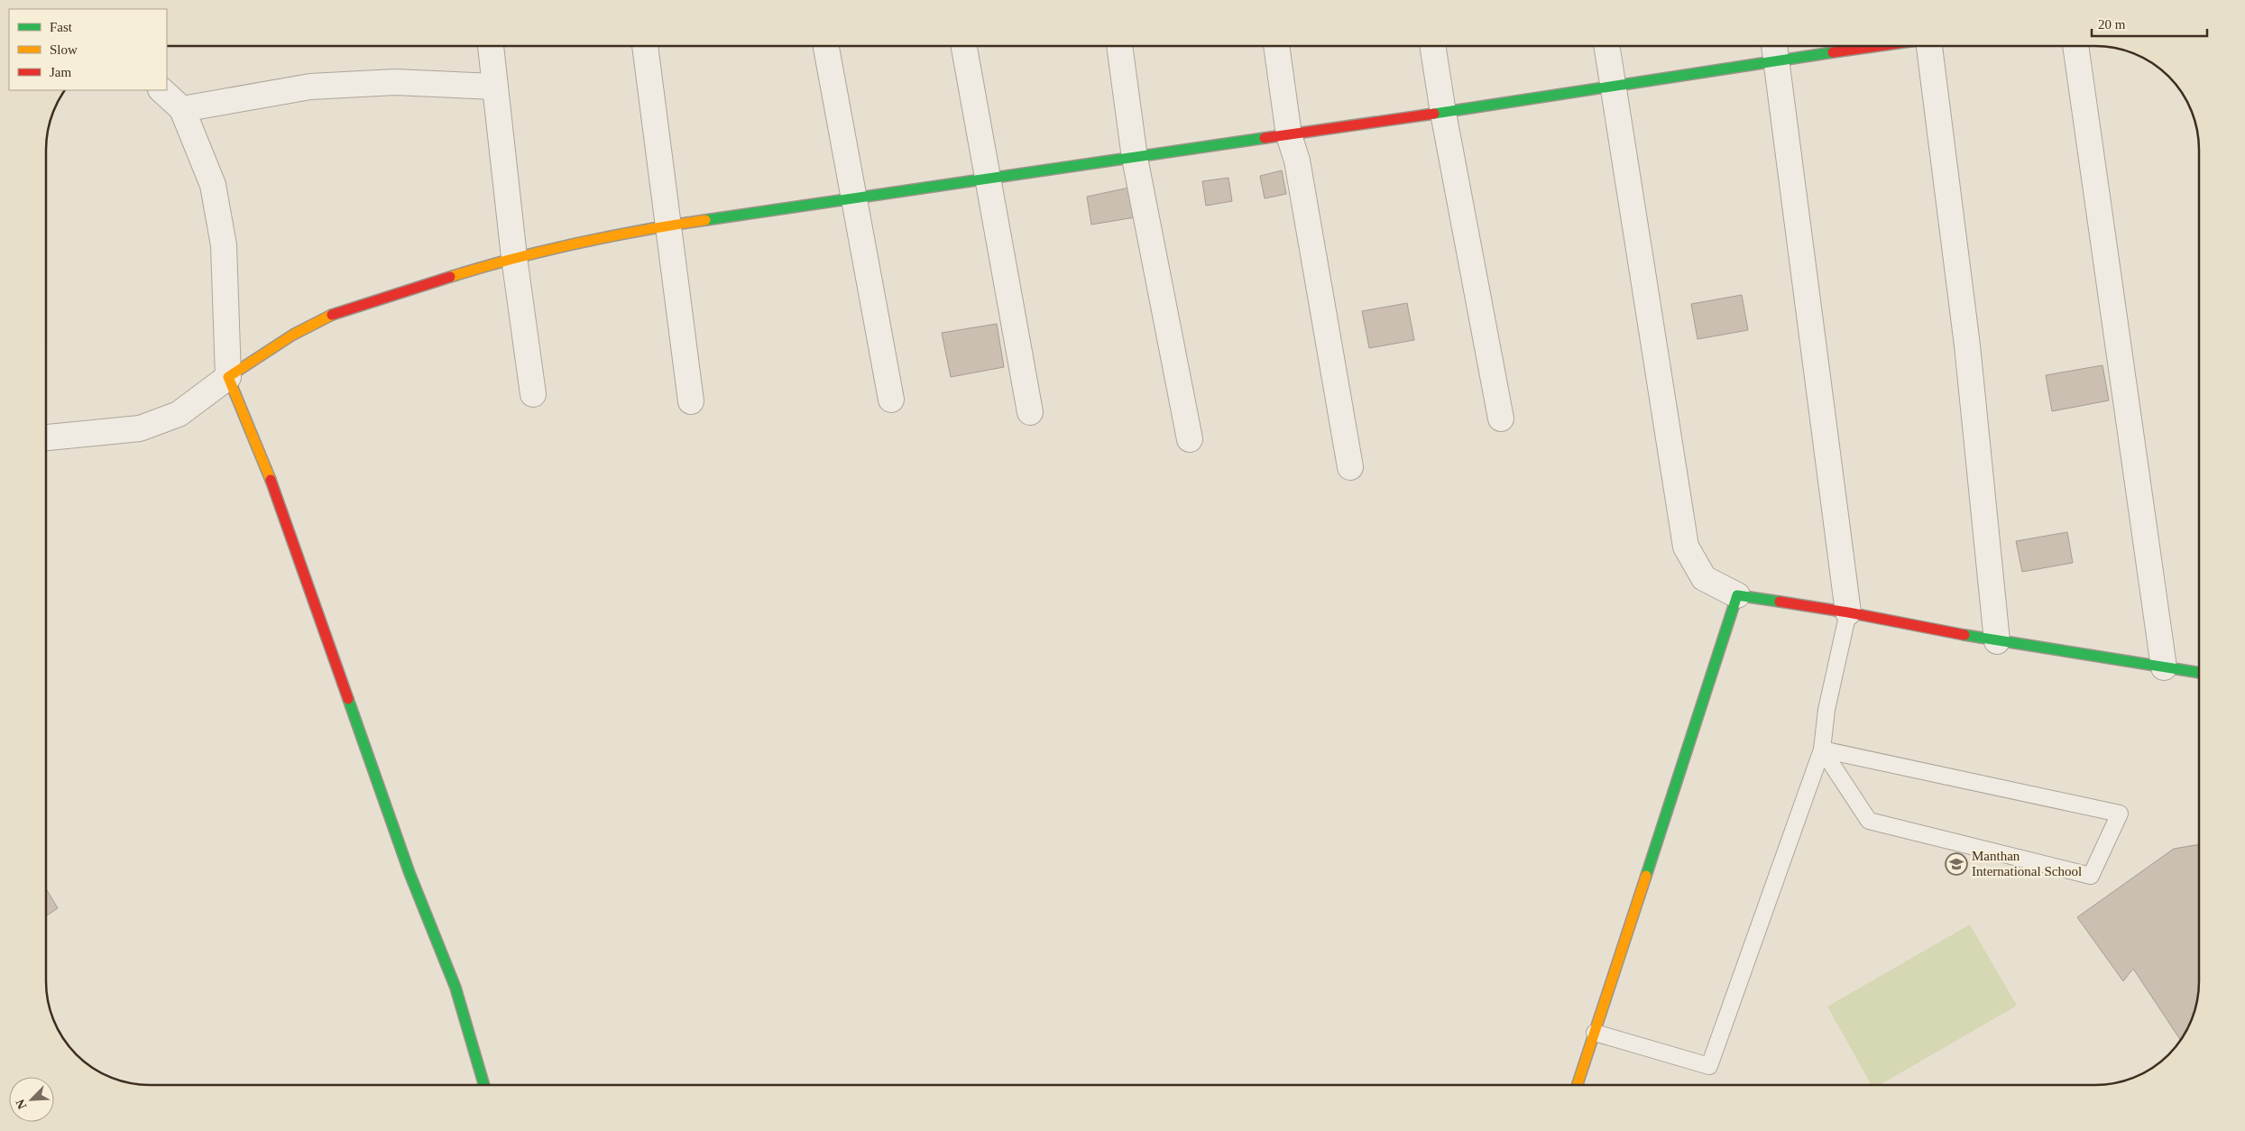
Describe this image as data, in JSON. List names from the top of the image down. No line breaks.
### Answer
{"places":{"school or university":["Manthan International School"]},"legend":["Fast","Slow","Jam"],"scale_bar":"20 m","north":"bottom left"}
